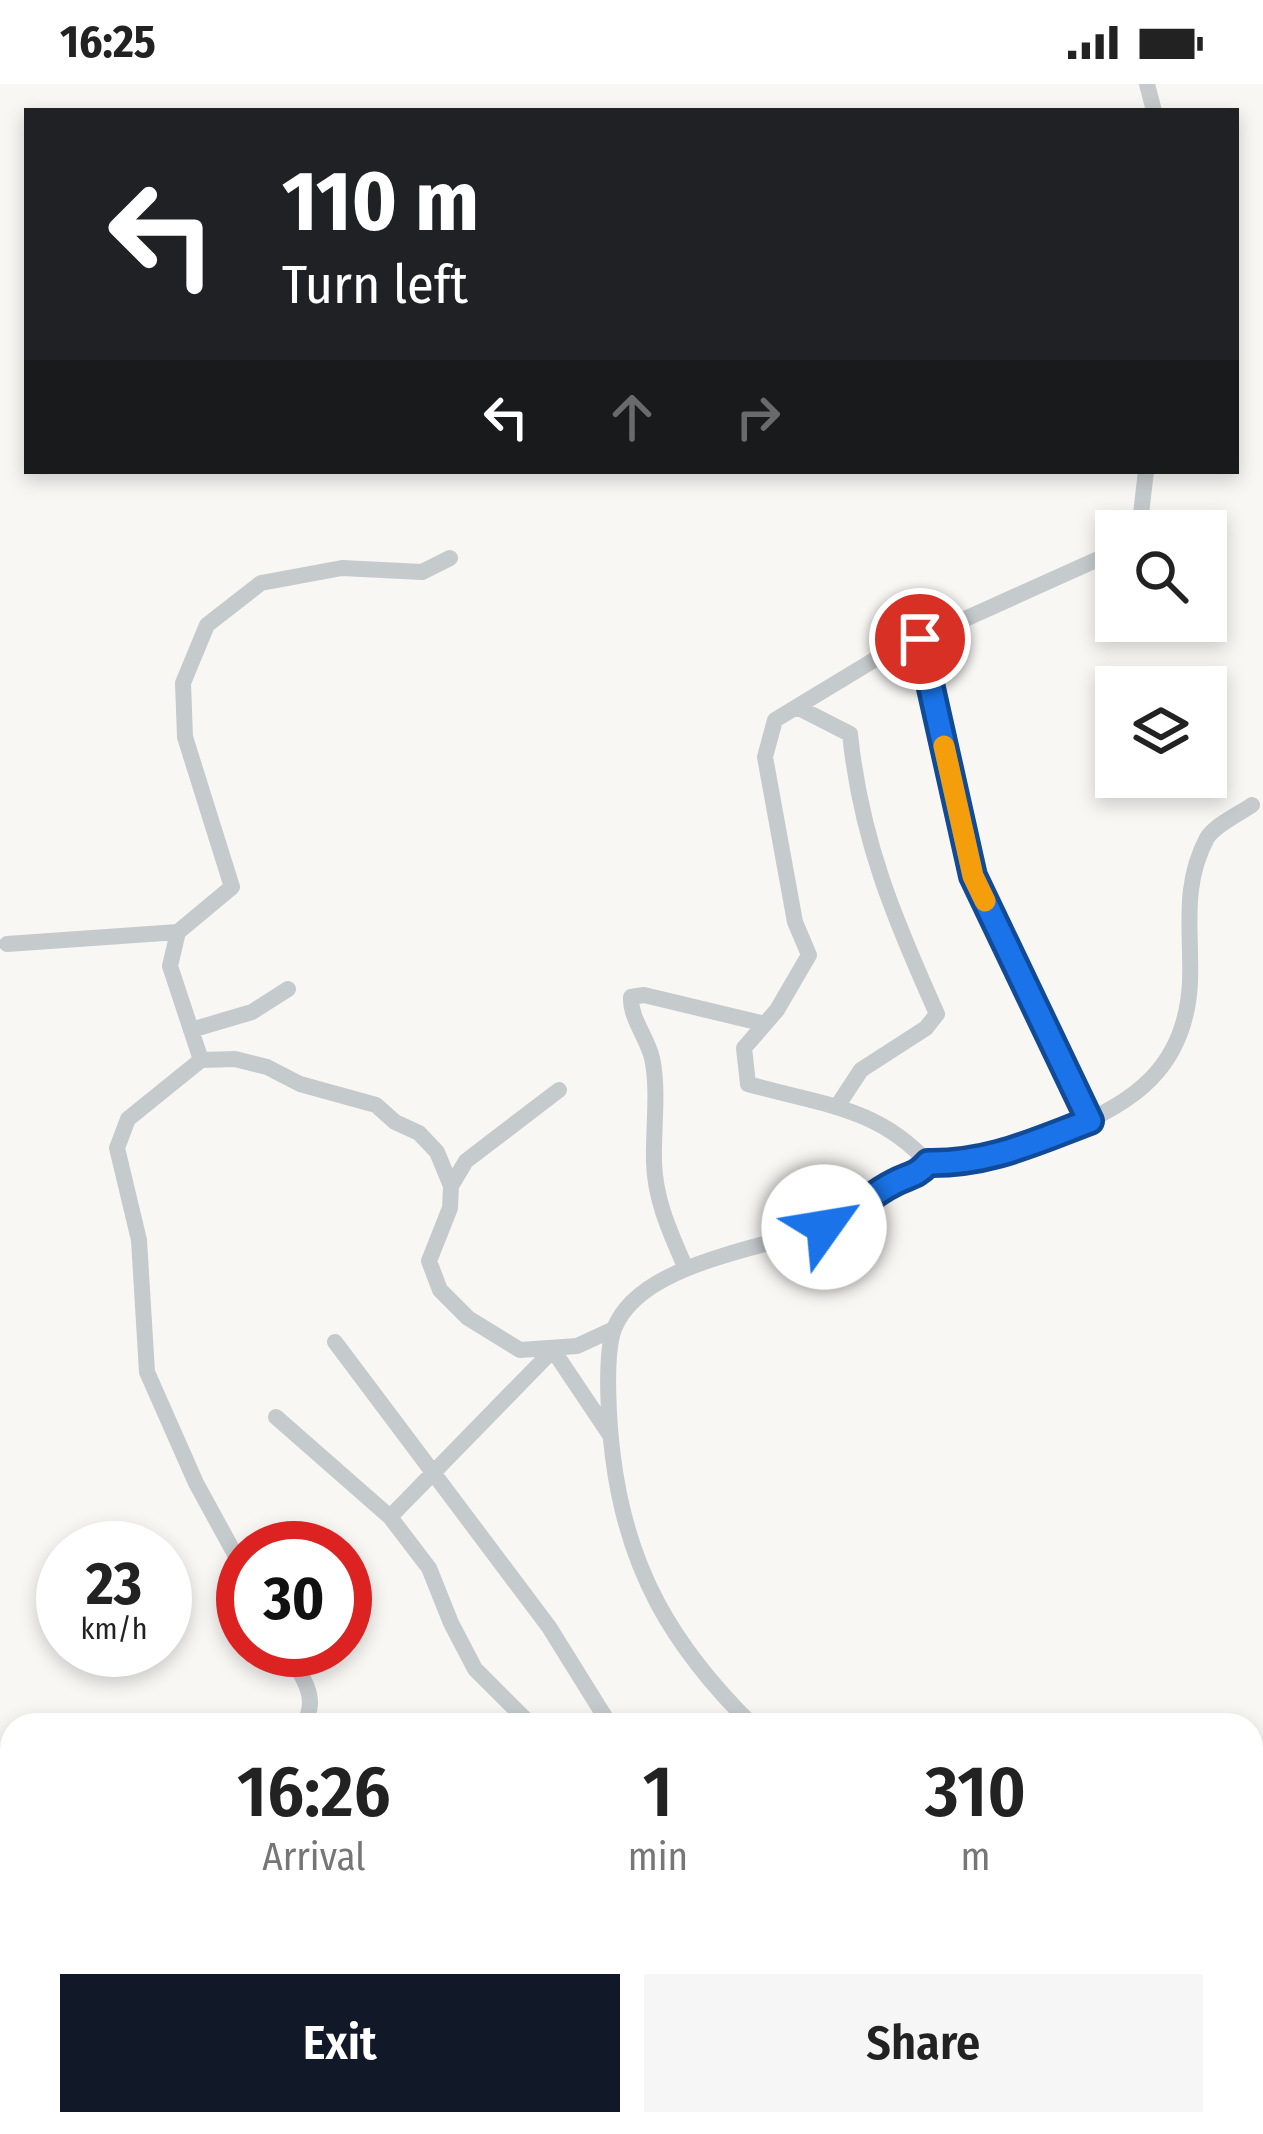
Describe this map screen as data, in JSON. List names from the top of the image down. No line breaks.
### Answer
{"page":{"status":"16:25","turn":["110 m","Turn left"],"speed":"23 km/h","limit":"30","eta":["16:26","Arrival","1","min","310","m"],"buttons":["Exit","Share"]}}
